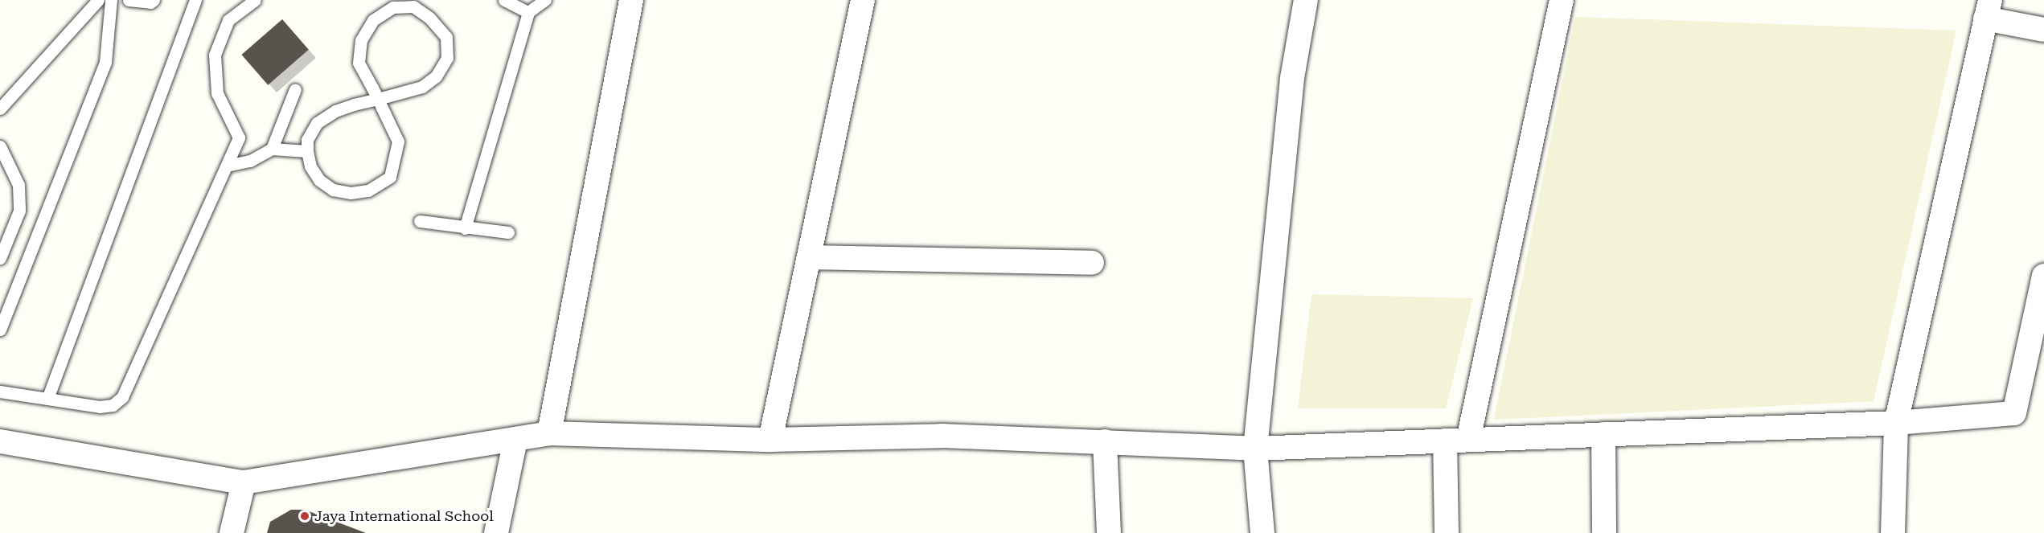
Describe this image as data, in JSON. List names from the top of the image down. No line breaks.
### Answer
{"places":["Jaya International School"]}
